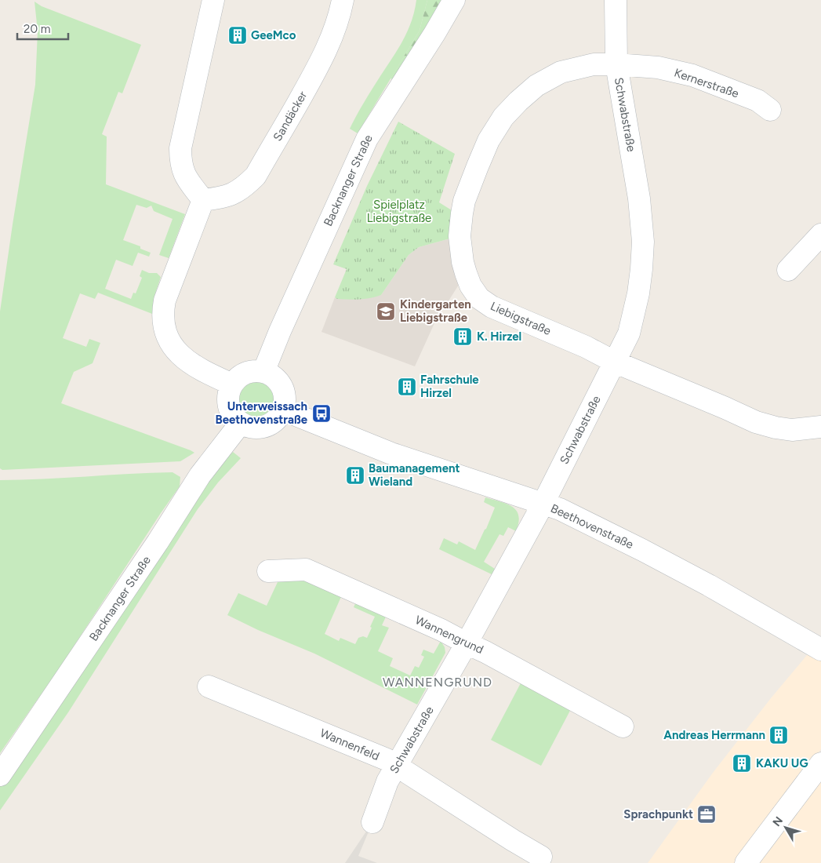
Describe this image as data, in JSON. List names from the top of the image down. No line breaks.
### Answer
{"streets":{"street":["Kernerstraße","Schwabstraße","Sandäcker","Backnanger Straße","Liebigstraße","Beethovenstraße","Wannengrund","Wannenfeld"]},"crossings":[["Kernerstraße","Schwabstraße"],["Kernerstraße","Liebigstraße"],["Schwabstraße","Liebigstraße"],["Schwabstraße","Beethovenstraße"],["Schwabstraße","Wannengrund"],["Schwabstraße","Wannenfeld"],["Backnanger Straße","Beethovenstraße"]],"districts":["WANNENGRUND"],"parks":["Spielplatz Liebigstraße"],"places":{"building":["GeeMco","K. Hirzel","Fahrschule Hirzel","Baumanagement Wieland","Andreas Herrmann","KAKU UG"],"school or university":["Kindergarten Liebigstraße"],"bus stop":["Unterweissach Beethovenstraße"],"office":["Sprachpunkt"]},"scale_bar":"20 m","north":"top left"}
